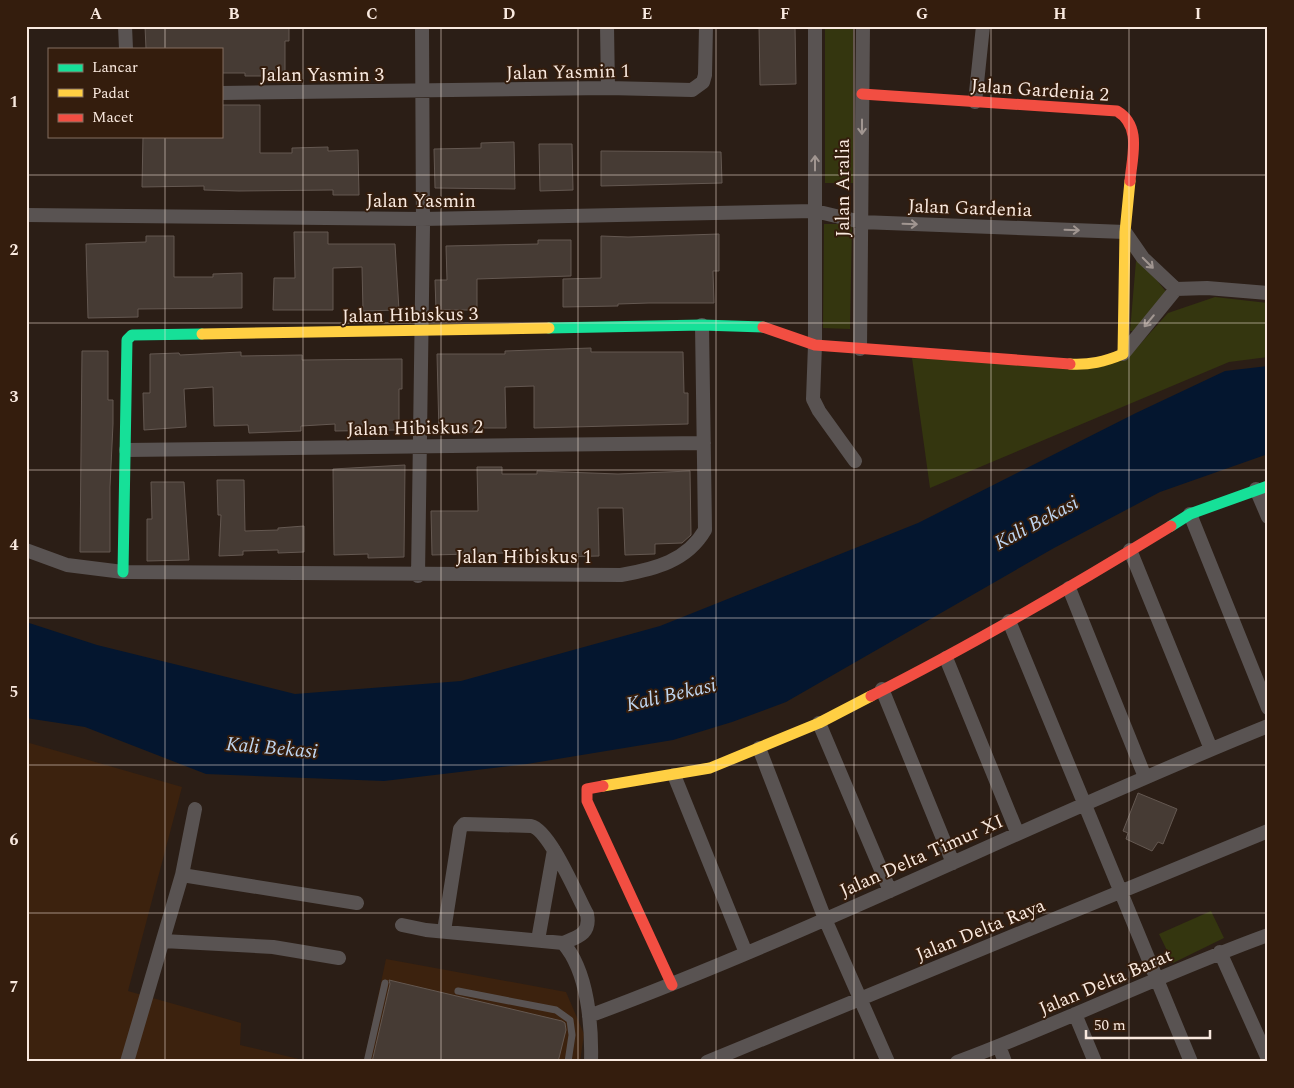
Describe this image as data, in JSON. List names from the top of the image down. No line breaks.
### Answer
{"streets":{"street":["Jalan Yasmin 1","Jalan Yasmin 3","Jalan Gardenia 2","Jalan Aralia","Jalan Yasmin","Jalan Gardenia","Jalan Hibiskus 3","Jalan Hibiskus 2","Jalan Hibiskus 1","Jalan Delta Timur XI","Jalan Delta Raya","Jalan Delta Barat"]},"crossings":[["Jalan Yasmin 1","Jalan Yasmin 3"],["Jalan Gardenia 2","Jalan Aralia"],["Jalan Gardenia 2","Jalan Gardenia"],["Jalan Gardenia 2","Jalan Hibiskus 3"],["Jalan Aralia","Jalan Yasmin"],["Jalan Aralia","Jalan Gardenia"],["Jalan Aralia","Jalan Hibiskus 3"],["Jalan Yasmin","Jalan Gardenia"],["Jalan Hibiskus 3","Jalan Hibiskus 2"],["Jalan Hibiskus 3","Jalan Hibiskus 1"],["Jalan Hibiskus 2","Jalan Hibiskus 1"]],"one_way":["Jalan Gardenia"],"water":["Kali Bekasi"],"legend":["Lancar","Padat","Macet"],"scale_bar":"50 m","grid":{"columns":["A","B","C","D","E","F","G","H","I"],"rows":["1","2","3","4","5","6","7"]}}
